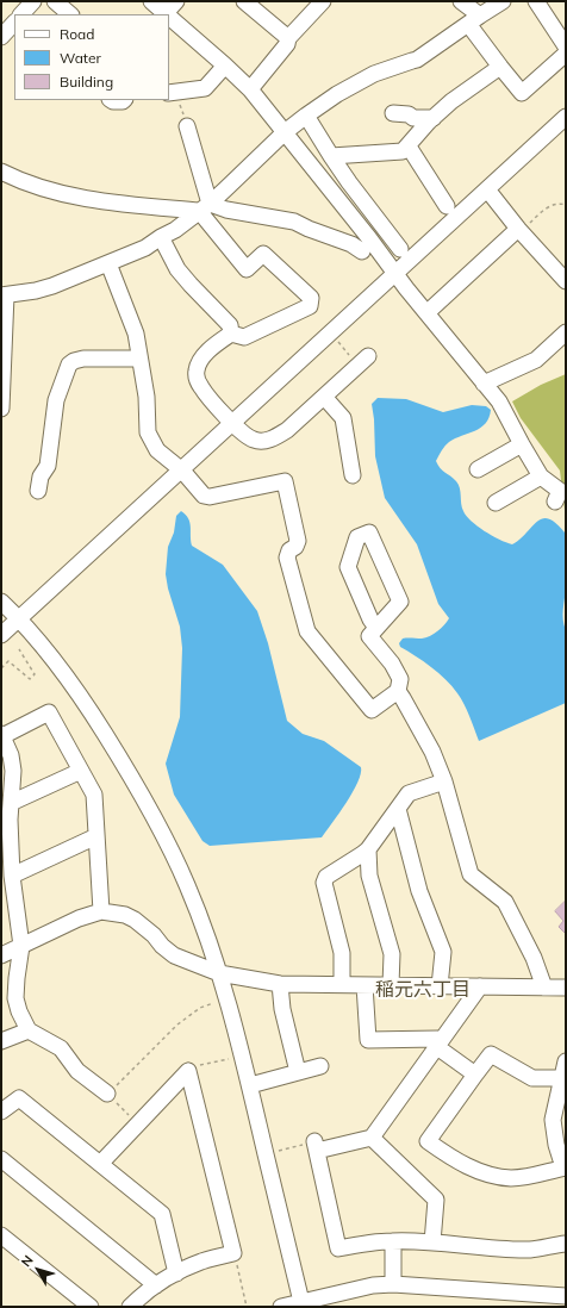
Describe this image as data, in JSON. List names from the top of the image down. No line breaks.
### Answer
{"districts":["稲元六丁目"],"legend":["Road","Water","Building"],"north":"top left"}
